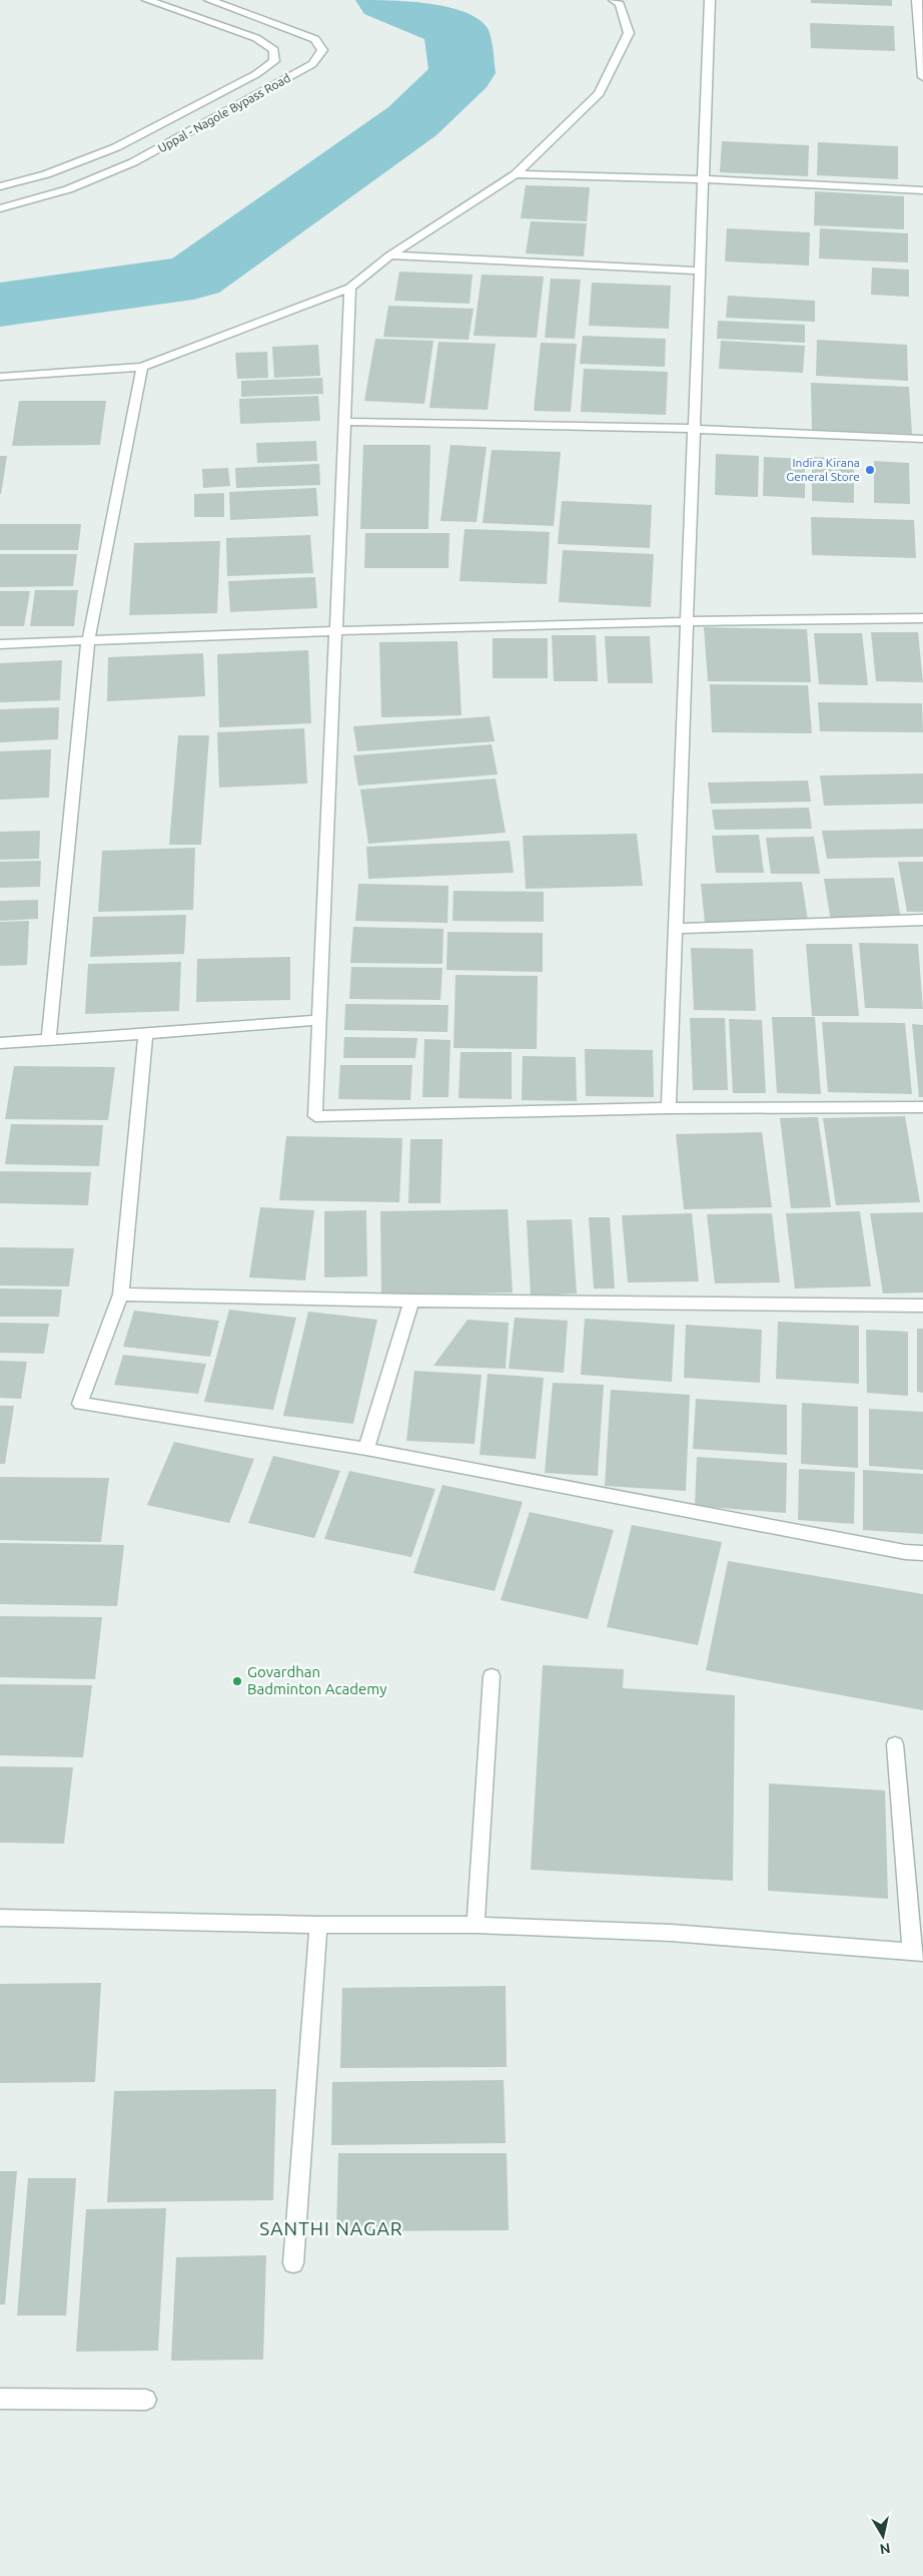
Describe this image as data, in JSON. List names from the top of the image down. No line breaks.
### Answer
{"streets":{"street":["Uppal - Nagole Bypass Road"]},"districts":["SANTHI NAGAR"],"places":["Indira Kirana General Store","Govardhan Badminton Academy"],"north":"bottom"}
